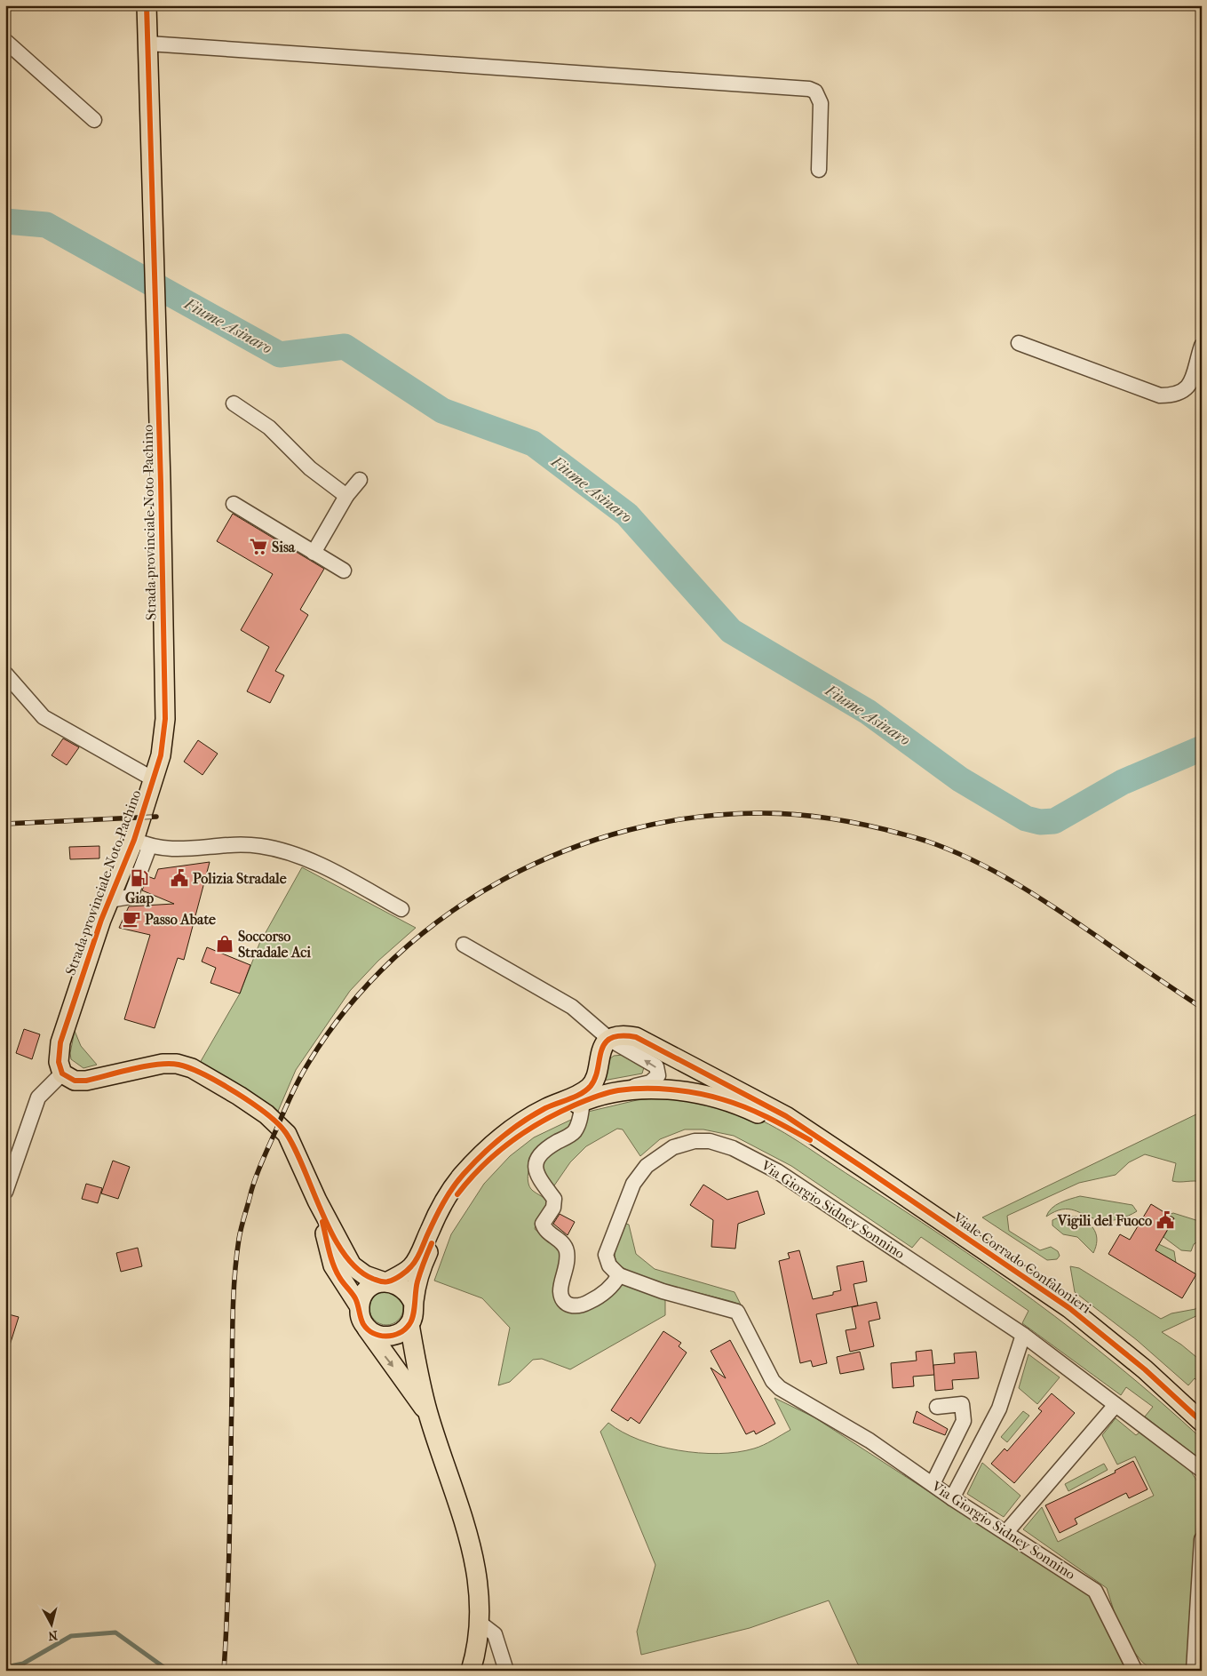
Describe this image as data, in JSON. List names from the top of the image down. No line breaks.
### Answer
{"streets":{"main road":["Strada provinciale Noto-Pachino","Viale Corrado Confalonieri"],"street":["Via Giorgio Sidney Sonnino"]},"water":["Fiume Asinaro"],"places":{"supermarket":["Sisa"],"fuel station":["Giap"],"public building":["Polizia Stradale","Vigili del Fuoco"],"cafe":["Passo Abate"],"shop":["Soccorso Stradale Aci"]},"north":"bottom"}
